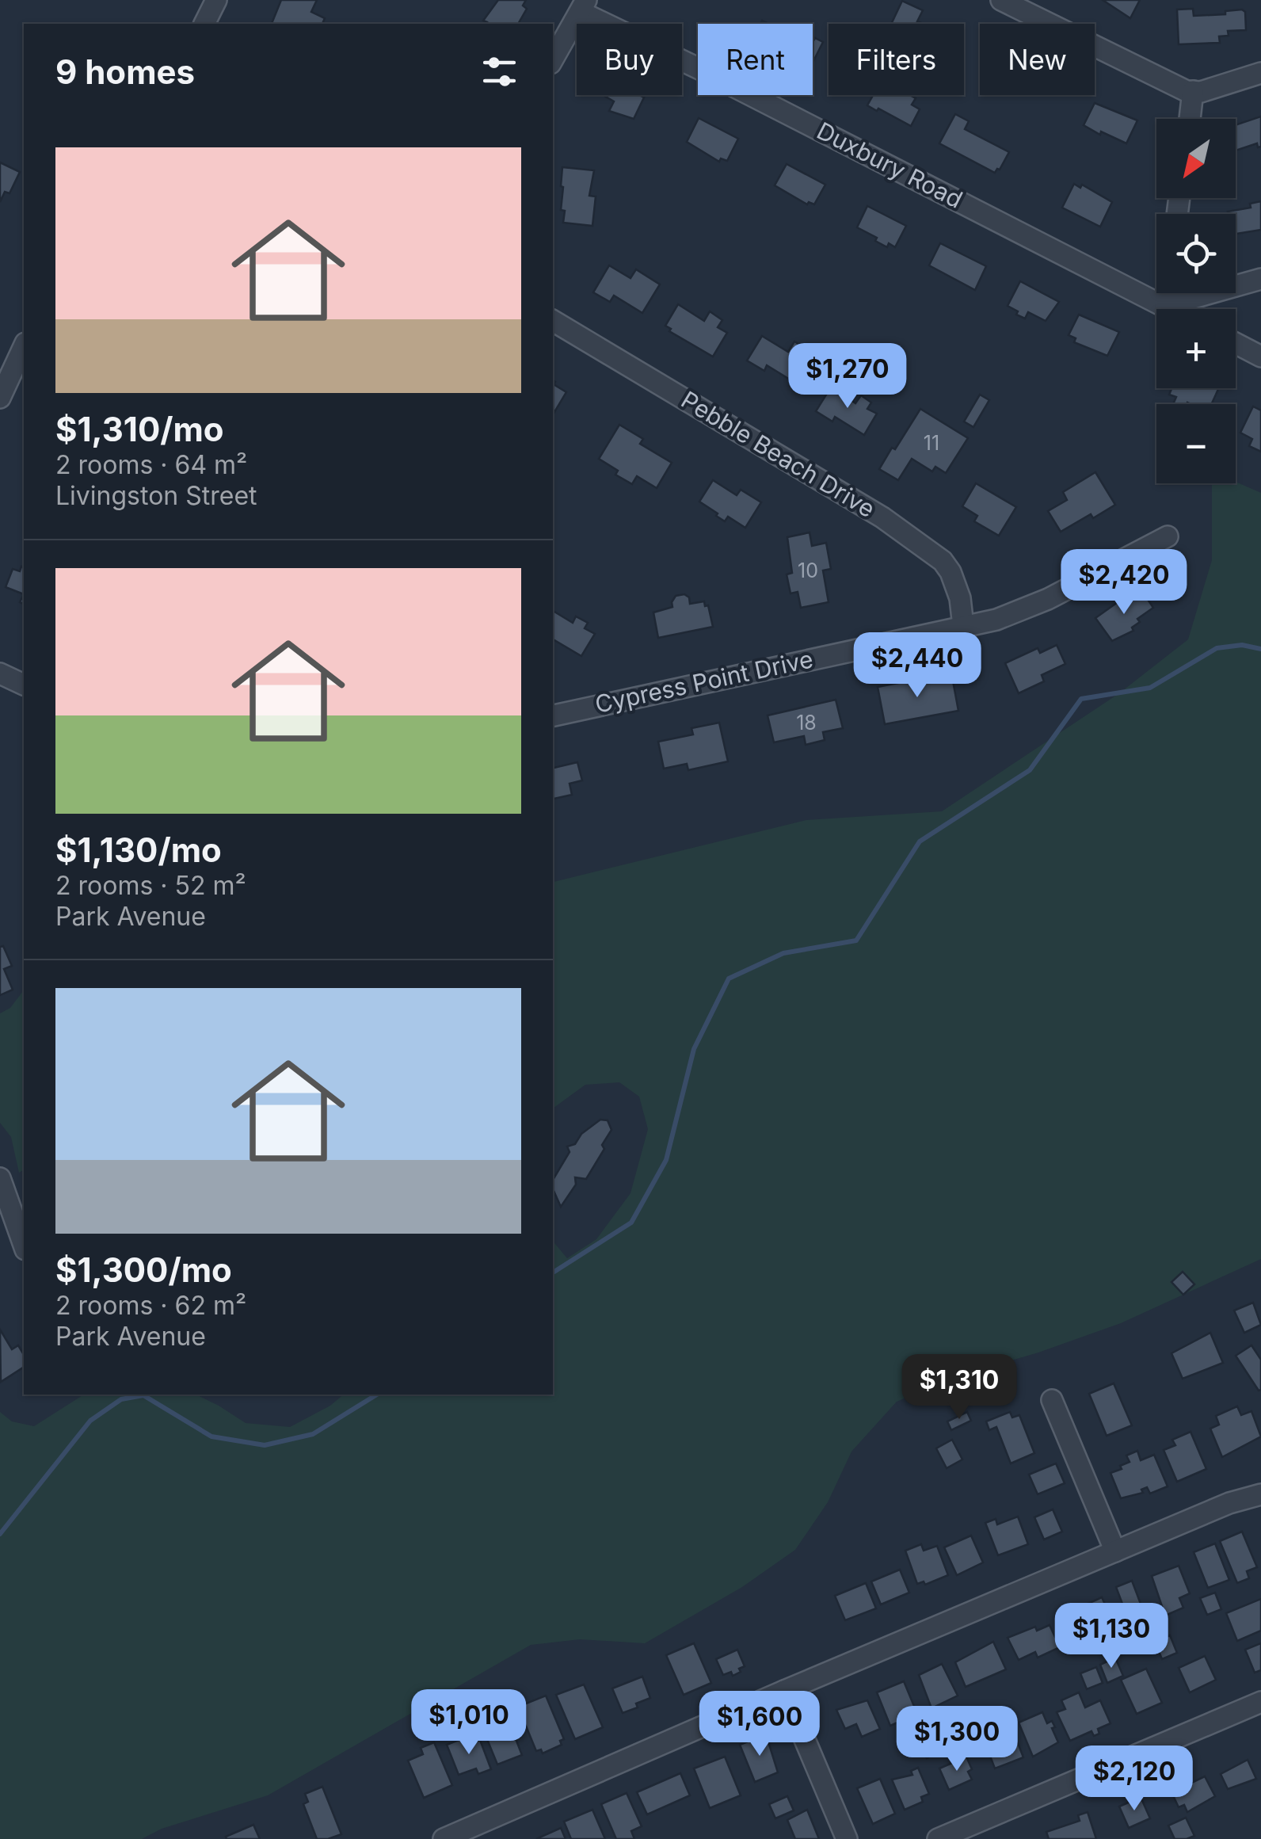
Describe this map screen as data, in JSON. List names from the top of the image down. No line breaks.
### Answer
{"streets":{"street":["Duxbury Road","Pebble Beach Drive","Cypress Point Drive"]},"crossings":[["Pebble Beach Drive","Cypress Point Drive"]],"house_numbers":["11","10","18"],"north":"bottom left","page":{"chip":["Buy","Rent","Filters","New"],"heading":"9 homes","map_buttons":["+","−"],"list":[{"name":"$1,310/mo","note":"2 rooms · 64 m² · Livingston Street"},{"name":"$1,130/mo","note":"2 rooms · 52 m² · Park Avenue"},{"name":"$1,300/mo","note":"2 rooms · 62 m² · Park Avenue"}],"price":["$1,270","$2,420","$2,440","$1,310","$1,130","$1,010","$1,600","$1,300","$2,120"]}}
